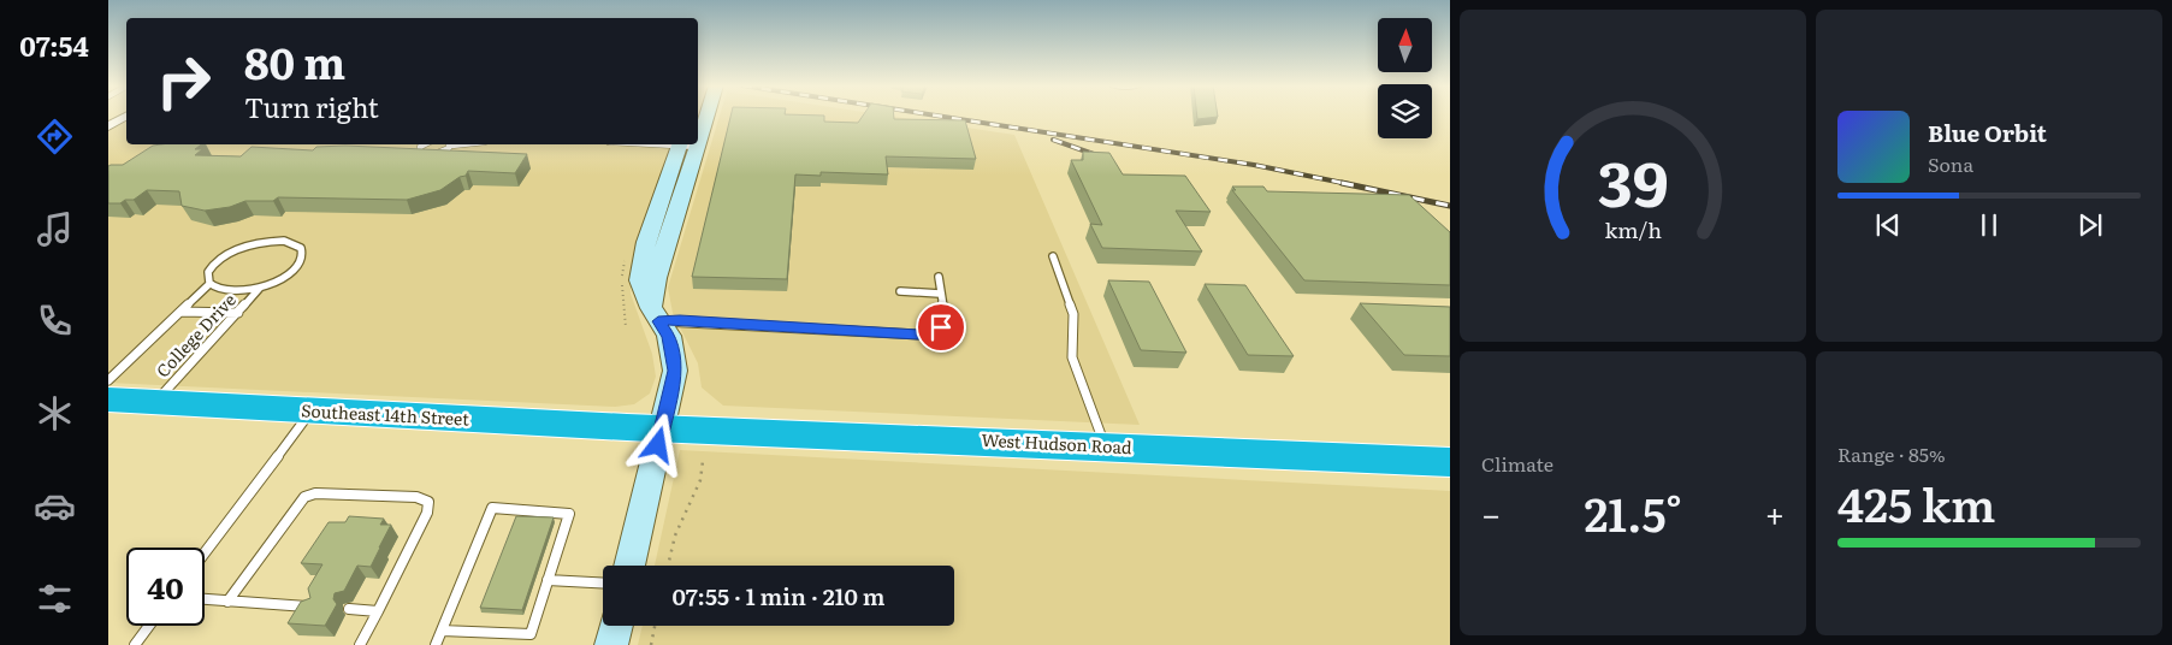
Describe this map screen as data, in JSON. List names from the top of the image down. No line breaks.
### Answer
{"streets":{"highway":["Southeast 14th Street","West Hudson Road"],"lane":["College Drive"]},"crossings":[["College Drive","Southeast 14th Street"],["Southeast 14th Street","West Hudson Road"]],"north":"top","page":{"tabs":"07:54","turn":["80 m","Turn right"],"song":["Blue Orbit","Sona"],"tile":["Climate",["Range · 85%","425 km"]],"heat":["−","21.5°","+"],"limit":"40","trip":"07:55 · 1 min · 210 m","gauge":["39","km/h"]}}
